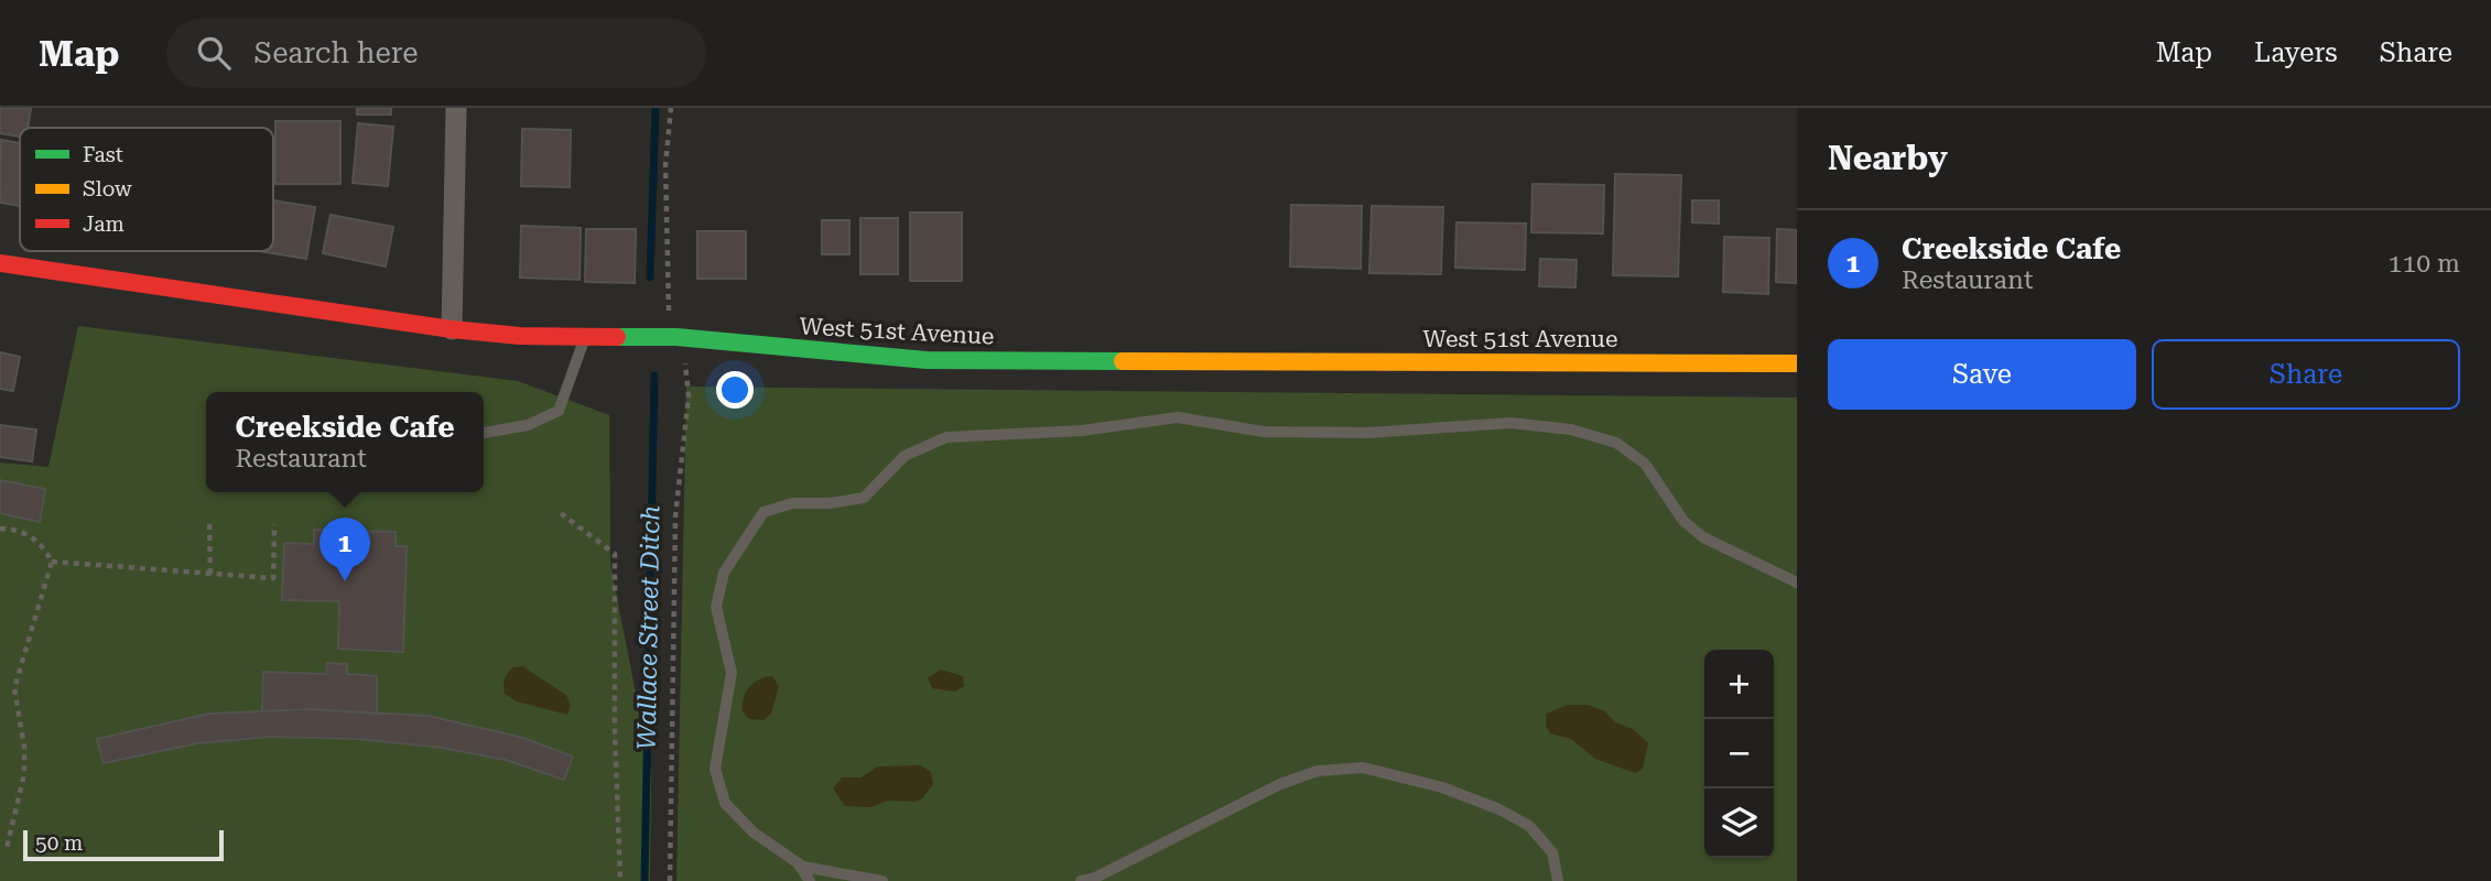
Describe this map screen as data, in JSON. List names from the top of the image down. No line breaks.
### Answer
{"streets":{"street":["West 51st Avenue"]},"water":["Wallace Street Ditch"],"legend":["Fast","Slow","Jam"],"scale_bar":"50 m","page":{"header":"Map","search":"Search here","nav":["Map","Layers","Share"],"heading":"Nearby","list":[{"mark":"1","name":"Creekside Cafe","note":"Restaurant","value":"110 m"}],"buttons":["Save","Share"],"popup":["Creekside Cafe","Restaurant"],"pins":"1","map_buttons":["+","−"],"scale":"50 m"}}
